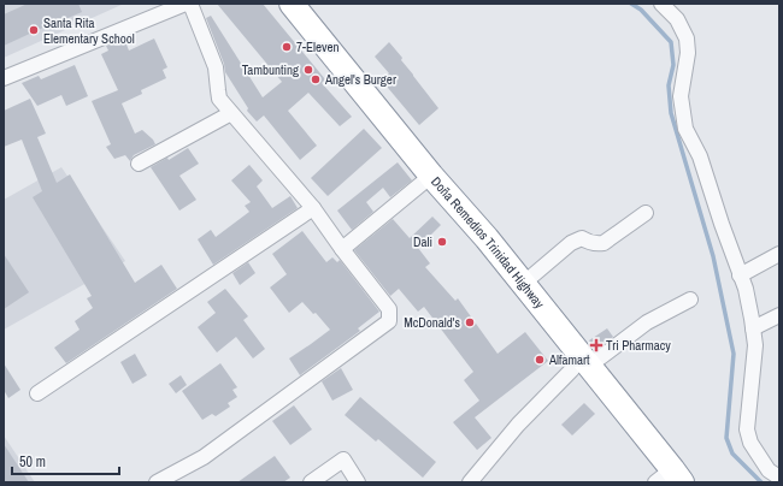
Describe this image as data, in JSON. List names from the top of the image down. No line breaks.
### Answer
{"streets":{"highway":["Doña Remedios Trinidad Highway"]},"places":{"other":["Santa Rita Elementary School","7-Eleven","Tambunting","Angel's Burger","Dali","McDonald's","Alfamart"],"health":["Tri Pharmacy"]},"scale_bar":"50 m"}
